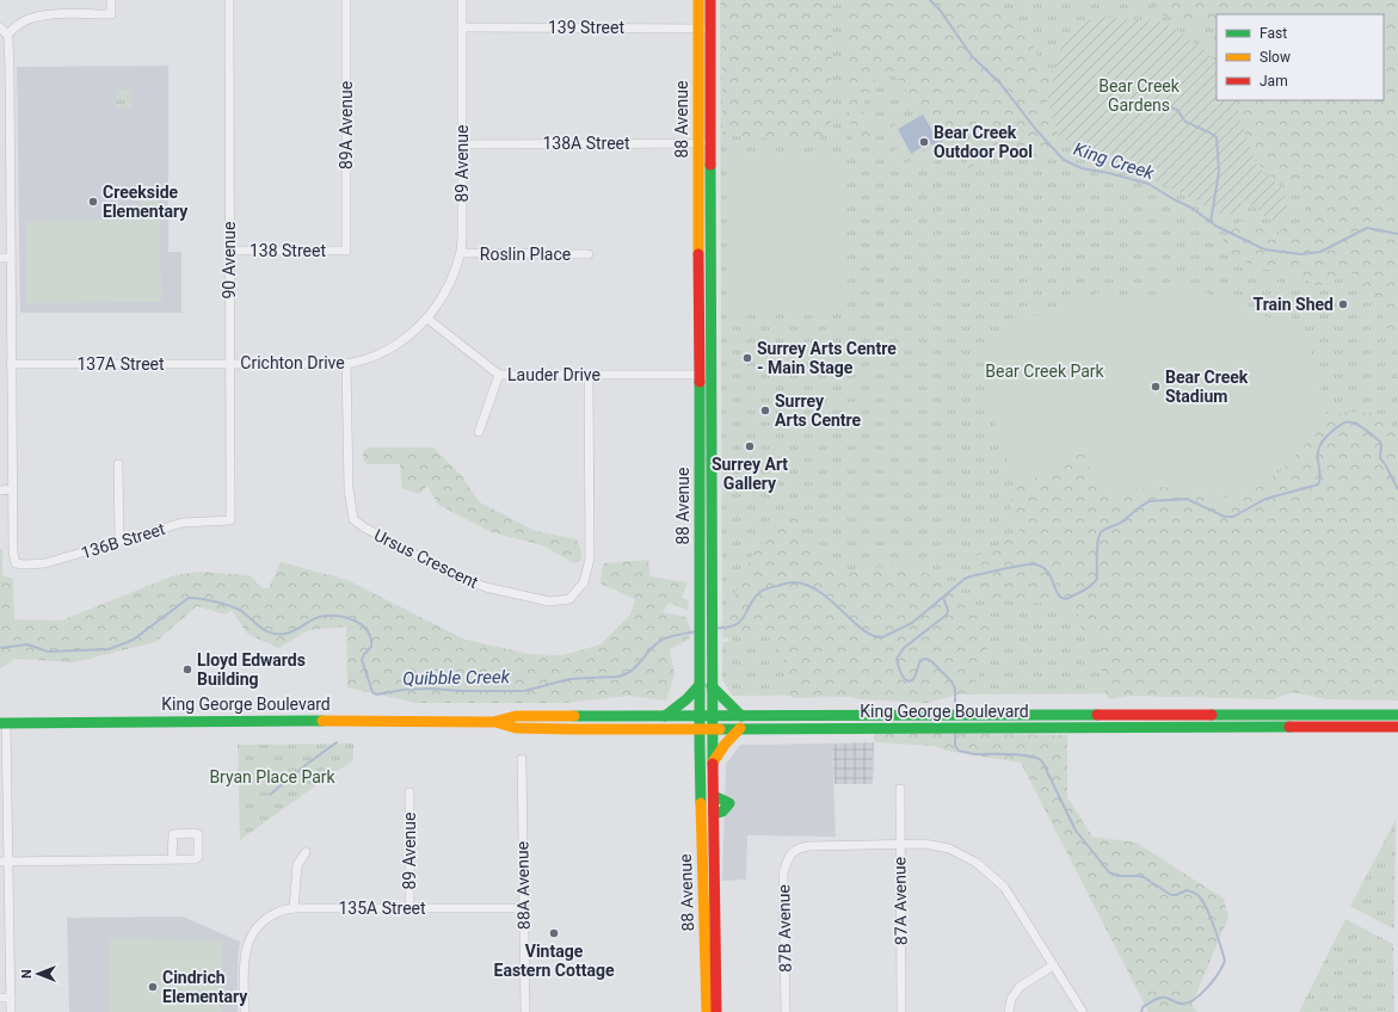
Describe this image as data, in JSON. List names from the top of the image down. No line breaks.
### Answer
{"streets":{"main road":["88 Avenue","King George Boulevard"],"street":["139 Street","89A Avenue","138A Street","89 Avenue","138 Street","Roslin Place","90 Avenue","Crichton Drive","137A Street","Lauder Drive","136B Street","Ursus Crescent","88A Avenue","87A Avenue","135A Street","87B Avenue"]},"crossings":[["139 Street","88 Avenue"],["139 Street","89 Avenue"],["88 Avenue","138A Street"],["88 Avenue","Lauder Drive"],["88 Avenue","King George Boulevard"],["89A Avenue","138 Street"],["138A Street","89 Avenue"],["89 Avenue","Roslin Place"],["89 Avenue","Crichton Drive"],["89 Avenue","Lauder Drive"],["89 Avenue","135A Street"],["138 Street","90 Avenue"],["90 Avenue","Crichton Drive"],["90 Avenue","137A Street"],["90 Avenue","136B Street"],["Crichton Drive","137A Street"],["Crichton Drive","Lauder Drive"],["Crichton Drive","Ursus Crescent"],["Lauder Drive","Ursus Crescent"],["88A Avenue","135A Street"],["87A Avenue","87B Avenue"]],"water":["King Creek","Quibble Creek"],"parks":["Bear Creek Gardens","Bear Creek Park","Bryan Place Park"],"places":["Bear Creek Outdoor Pool","Creekside Elementary","Train Shed","Surrey Arts Centre - Main Stage","Bear Creek Stadium","Surrey Arts Centre","Surrey Art Gallery","Lloyd Edwards Building","Vintage Eastern Cottage","Cindrich Elementary"],"legend":["Fast","Slow","Jam"],"north":"left"}
